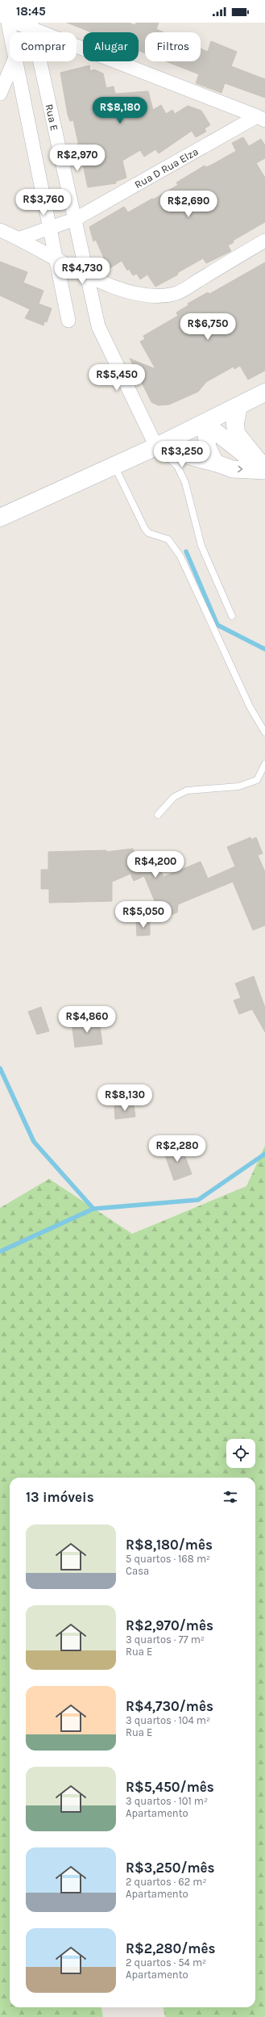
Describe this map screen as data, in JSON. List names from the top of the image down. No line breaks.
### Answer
{"streets":{"street":["Rua E","Rua D Rua Elza"]},"crossings":[["Rua E","Rua D Rua Elza"]],"page":{"status":"18:45","chip":["Comprar","Alugar","Filtros"],"price":["R$8,180","R$2,970","R$3,760","R$2,690","R$4,730","R$6,750","R$5,450","R$3,250","R$4,200","R$5,050","R$4,860","R$8,130","R$2,280"],"heading":"13 imóveis","list":[{"name":"R$8,180/mês","note":"5 quartos · 168 m² · Casa"},{"name":"R$2,970/mês","note":"3 quartos · 77 m² · Rua E"},{"name":"R$4,730/mês","note":"3 quartos · 104 m² · Rua E"},{"name":"R$5,450/mês","note":"3 quartos · 101 m² · Apartamento"},{"name":"R$3,250/mês","note":"2 quartos · 62 m² · Apartamento"},{"name":"R$2,280/mês","note":"2 quartos · 54 m² · Apartamento"}]}}
